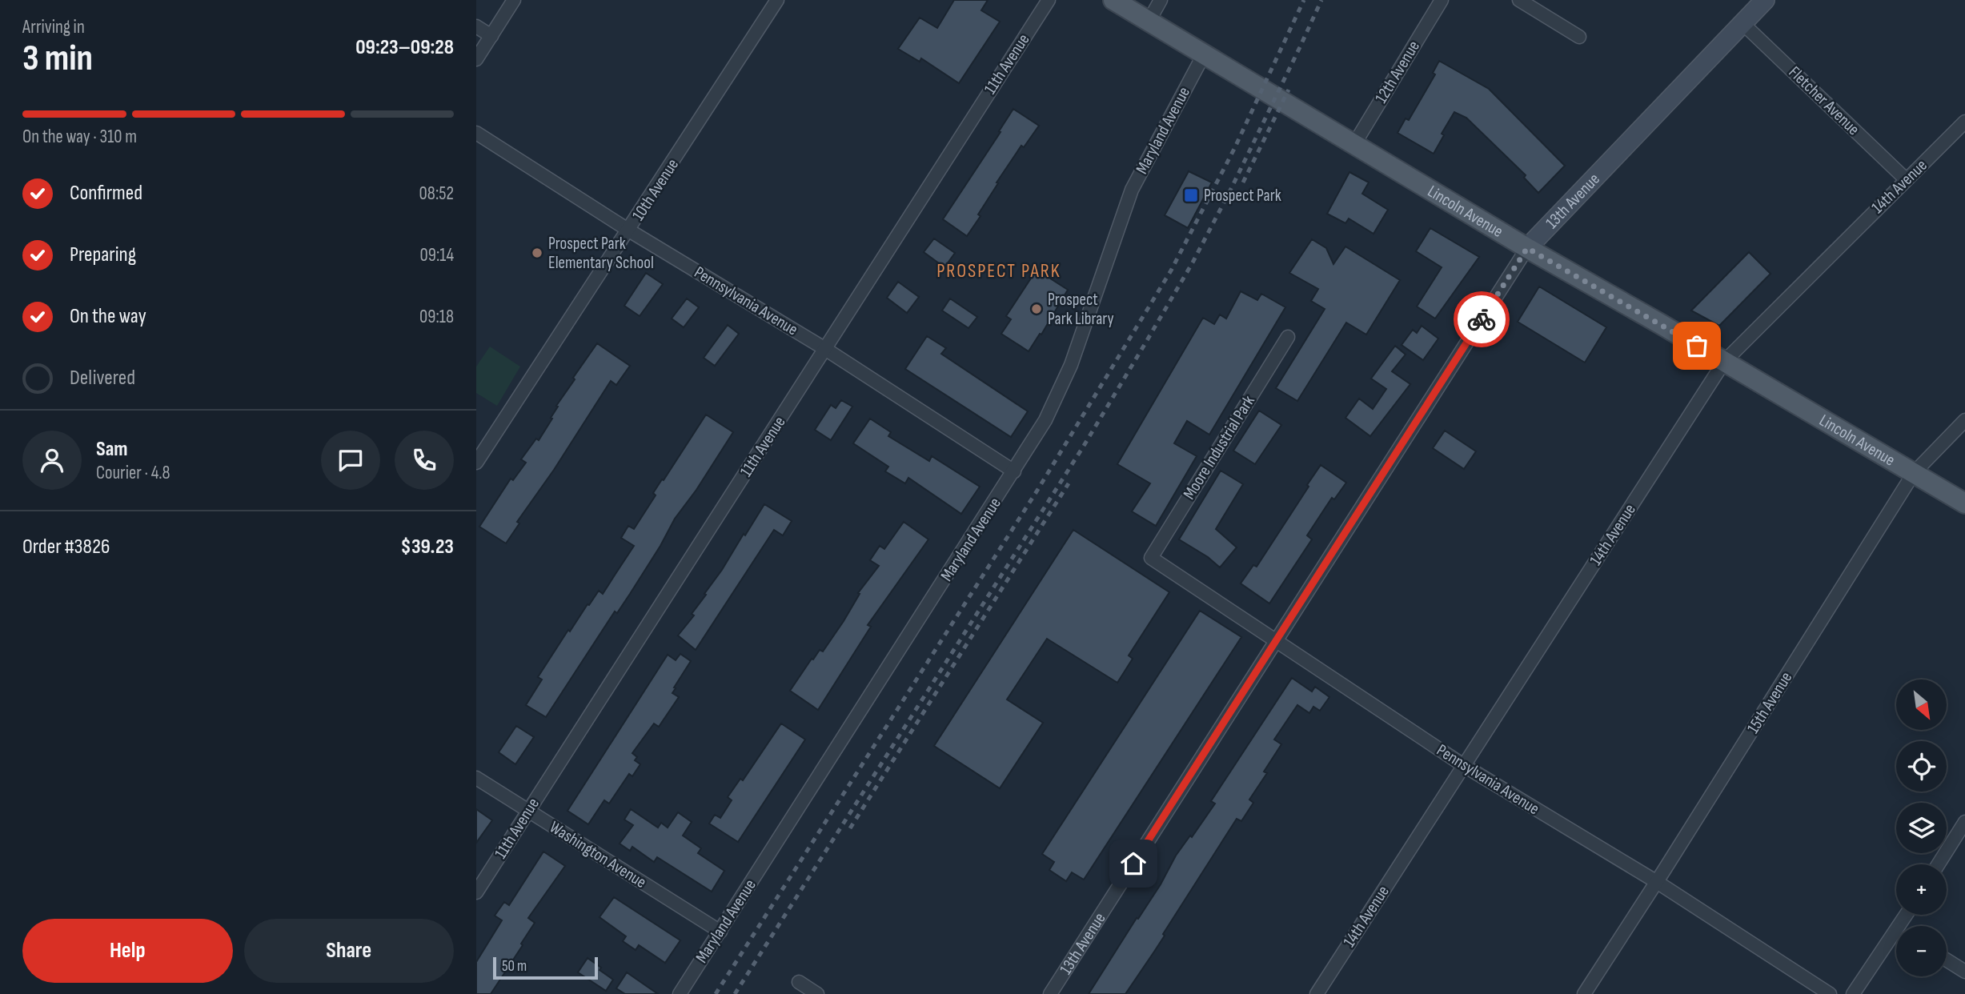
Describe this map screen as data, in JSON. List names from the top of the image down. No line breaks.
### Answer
{"streets":{"main road":["Lincoln Avenue"],"street":["11th Avenue","12th Avenue","Fletcher Avenue","Maryland Avenue","14th Avenue","10th Avenue","13th Avenue","Pennsylvania Avenue","Moore Industrial Park","15th Avenue","Washington Avenue"]},"crossings":[["11th Avenue","Pennsylvania Avenue"],["11th Avenue","Washington Avenue"],["12th Avenue","Lincoln Avenue"],["Fletcher Avenue","14th Avenue"],["Fletcher Avenue","13th Avenue"],["Maryland Avenue","Lincoln Avenue"],["Maryland Avenue","Pennsylvania Avenue"],["Maryland Avenue","Washington Avenue"],["14th Avenue","Lincoln Avenue"],["14th Avenue","Pennsylvania Avenue"],["10th Avenue","Pennsylvania Avenue"],["13th Avenue","Lincoln Avenue"],["13th Avenue","Pennsylvania Avenue"],["Lincoln Avenue","15th Avenue"],["Pennsylvania Avenue","Moore Industrial Park"],["Pennsylvania Avenue","15th Avenue"]],"districts":["PROSPECT PARK"],"places":{"transit":["Prospect Park"],"other":["Prospect Park Elementary School","Prospect Park Library"]},"scale_bar":"50 m","north":"bottom right","page":{"heading":["3 min","Arriving in","09:23–09:28"],"panel":["Sam","Courier · 4.8","Order #3826","$39.23"],"bar":"On the way · 310 m","list":[["Confirmed","08:52"],["Preparing","09:14"],["On the way","09:18"],"Delivered"],"map_buttons":["+","−"],"buttons":["Help","Share"],"scale":"50 m"}}
